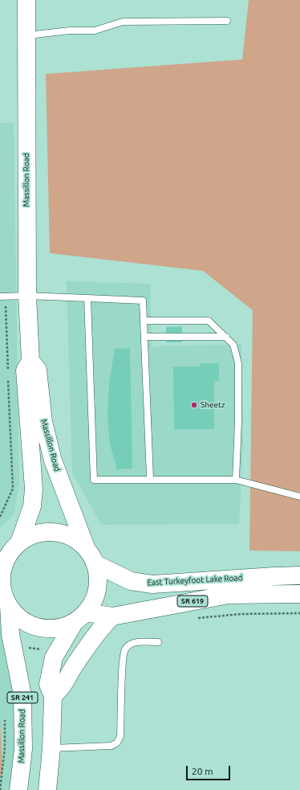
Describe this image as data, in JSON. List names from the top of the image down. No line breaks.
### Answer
{"streets":{"main road":["Massillon Road","East Turkeyfoot Lake Road","SR 619","SR 241"]},"crossings":[["Massillon Road","East Turkeyfoot Lake Road"]],"places":["Sheetz"],"scale_bar":"20 m"}
